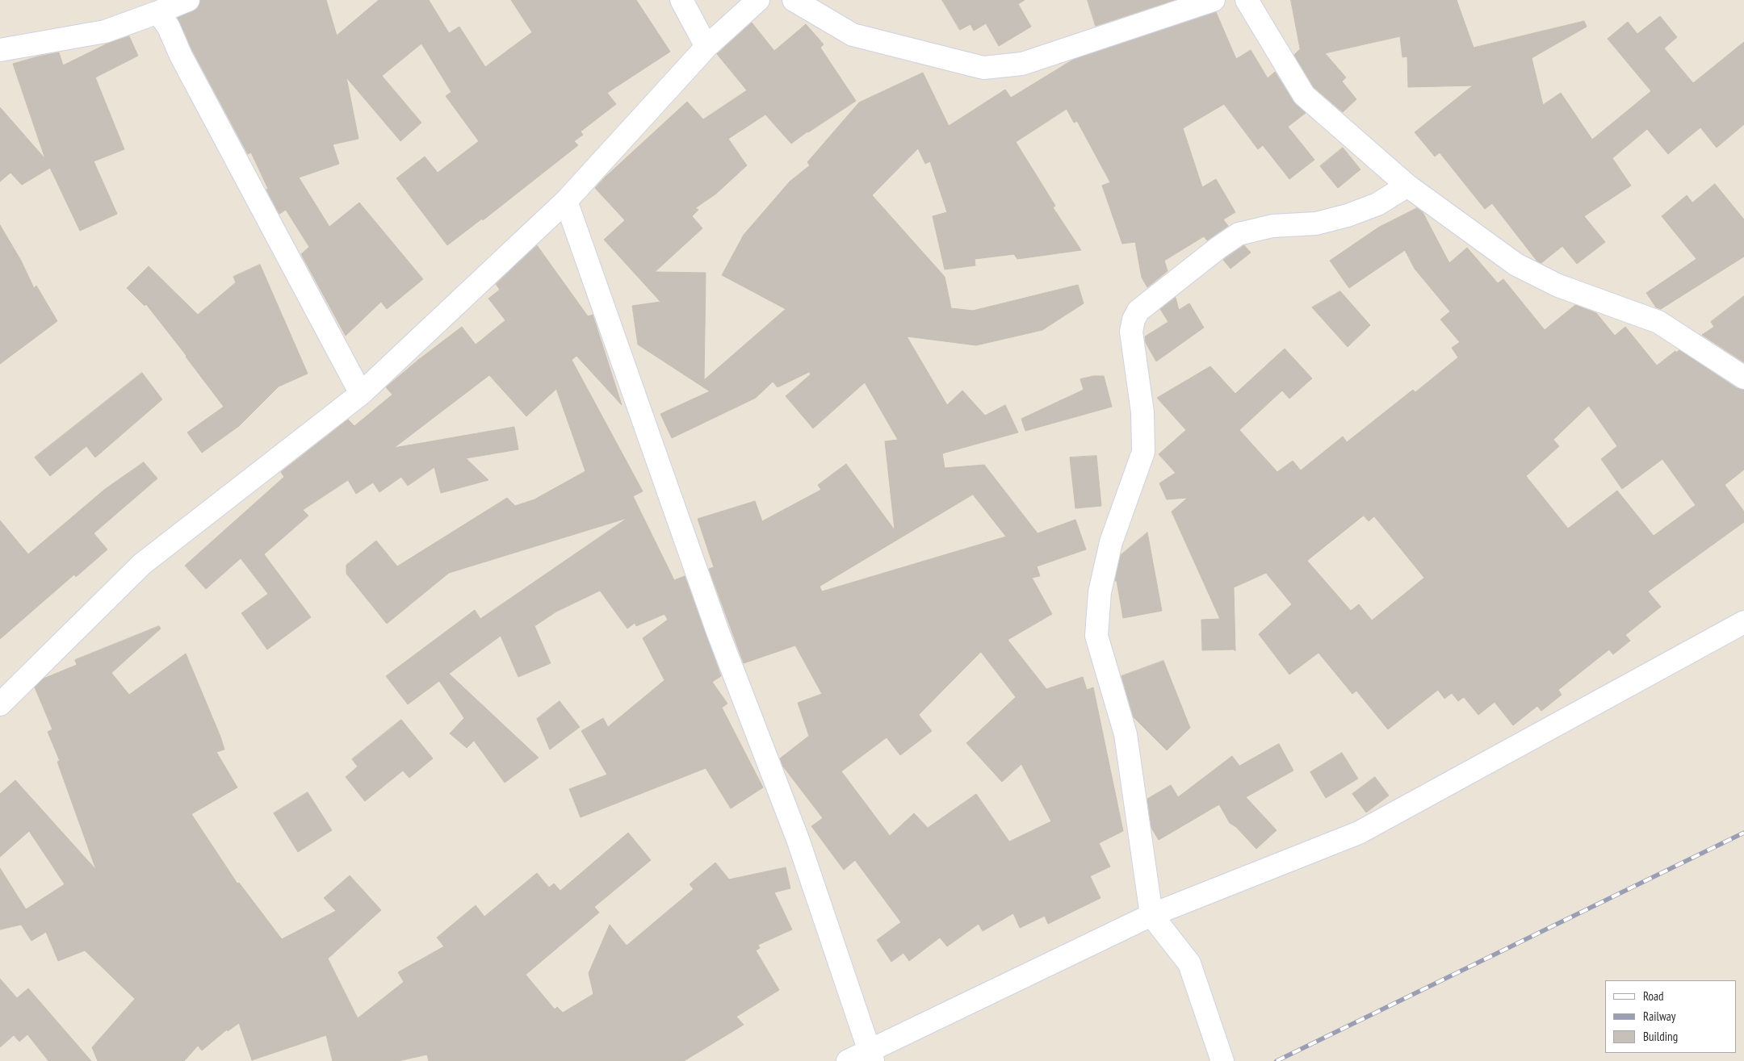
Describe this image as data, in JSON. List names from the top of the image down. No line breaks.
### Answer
{"legend":["Road","Railway","Building"]}
